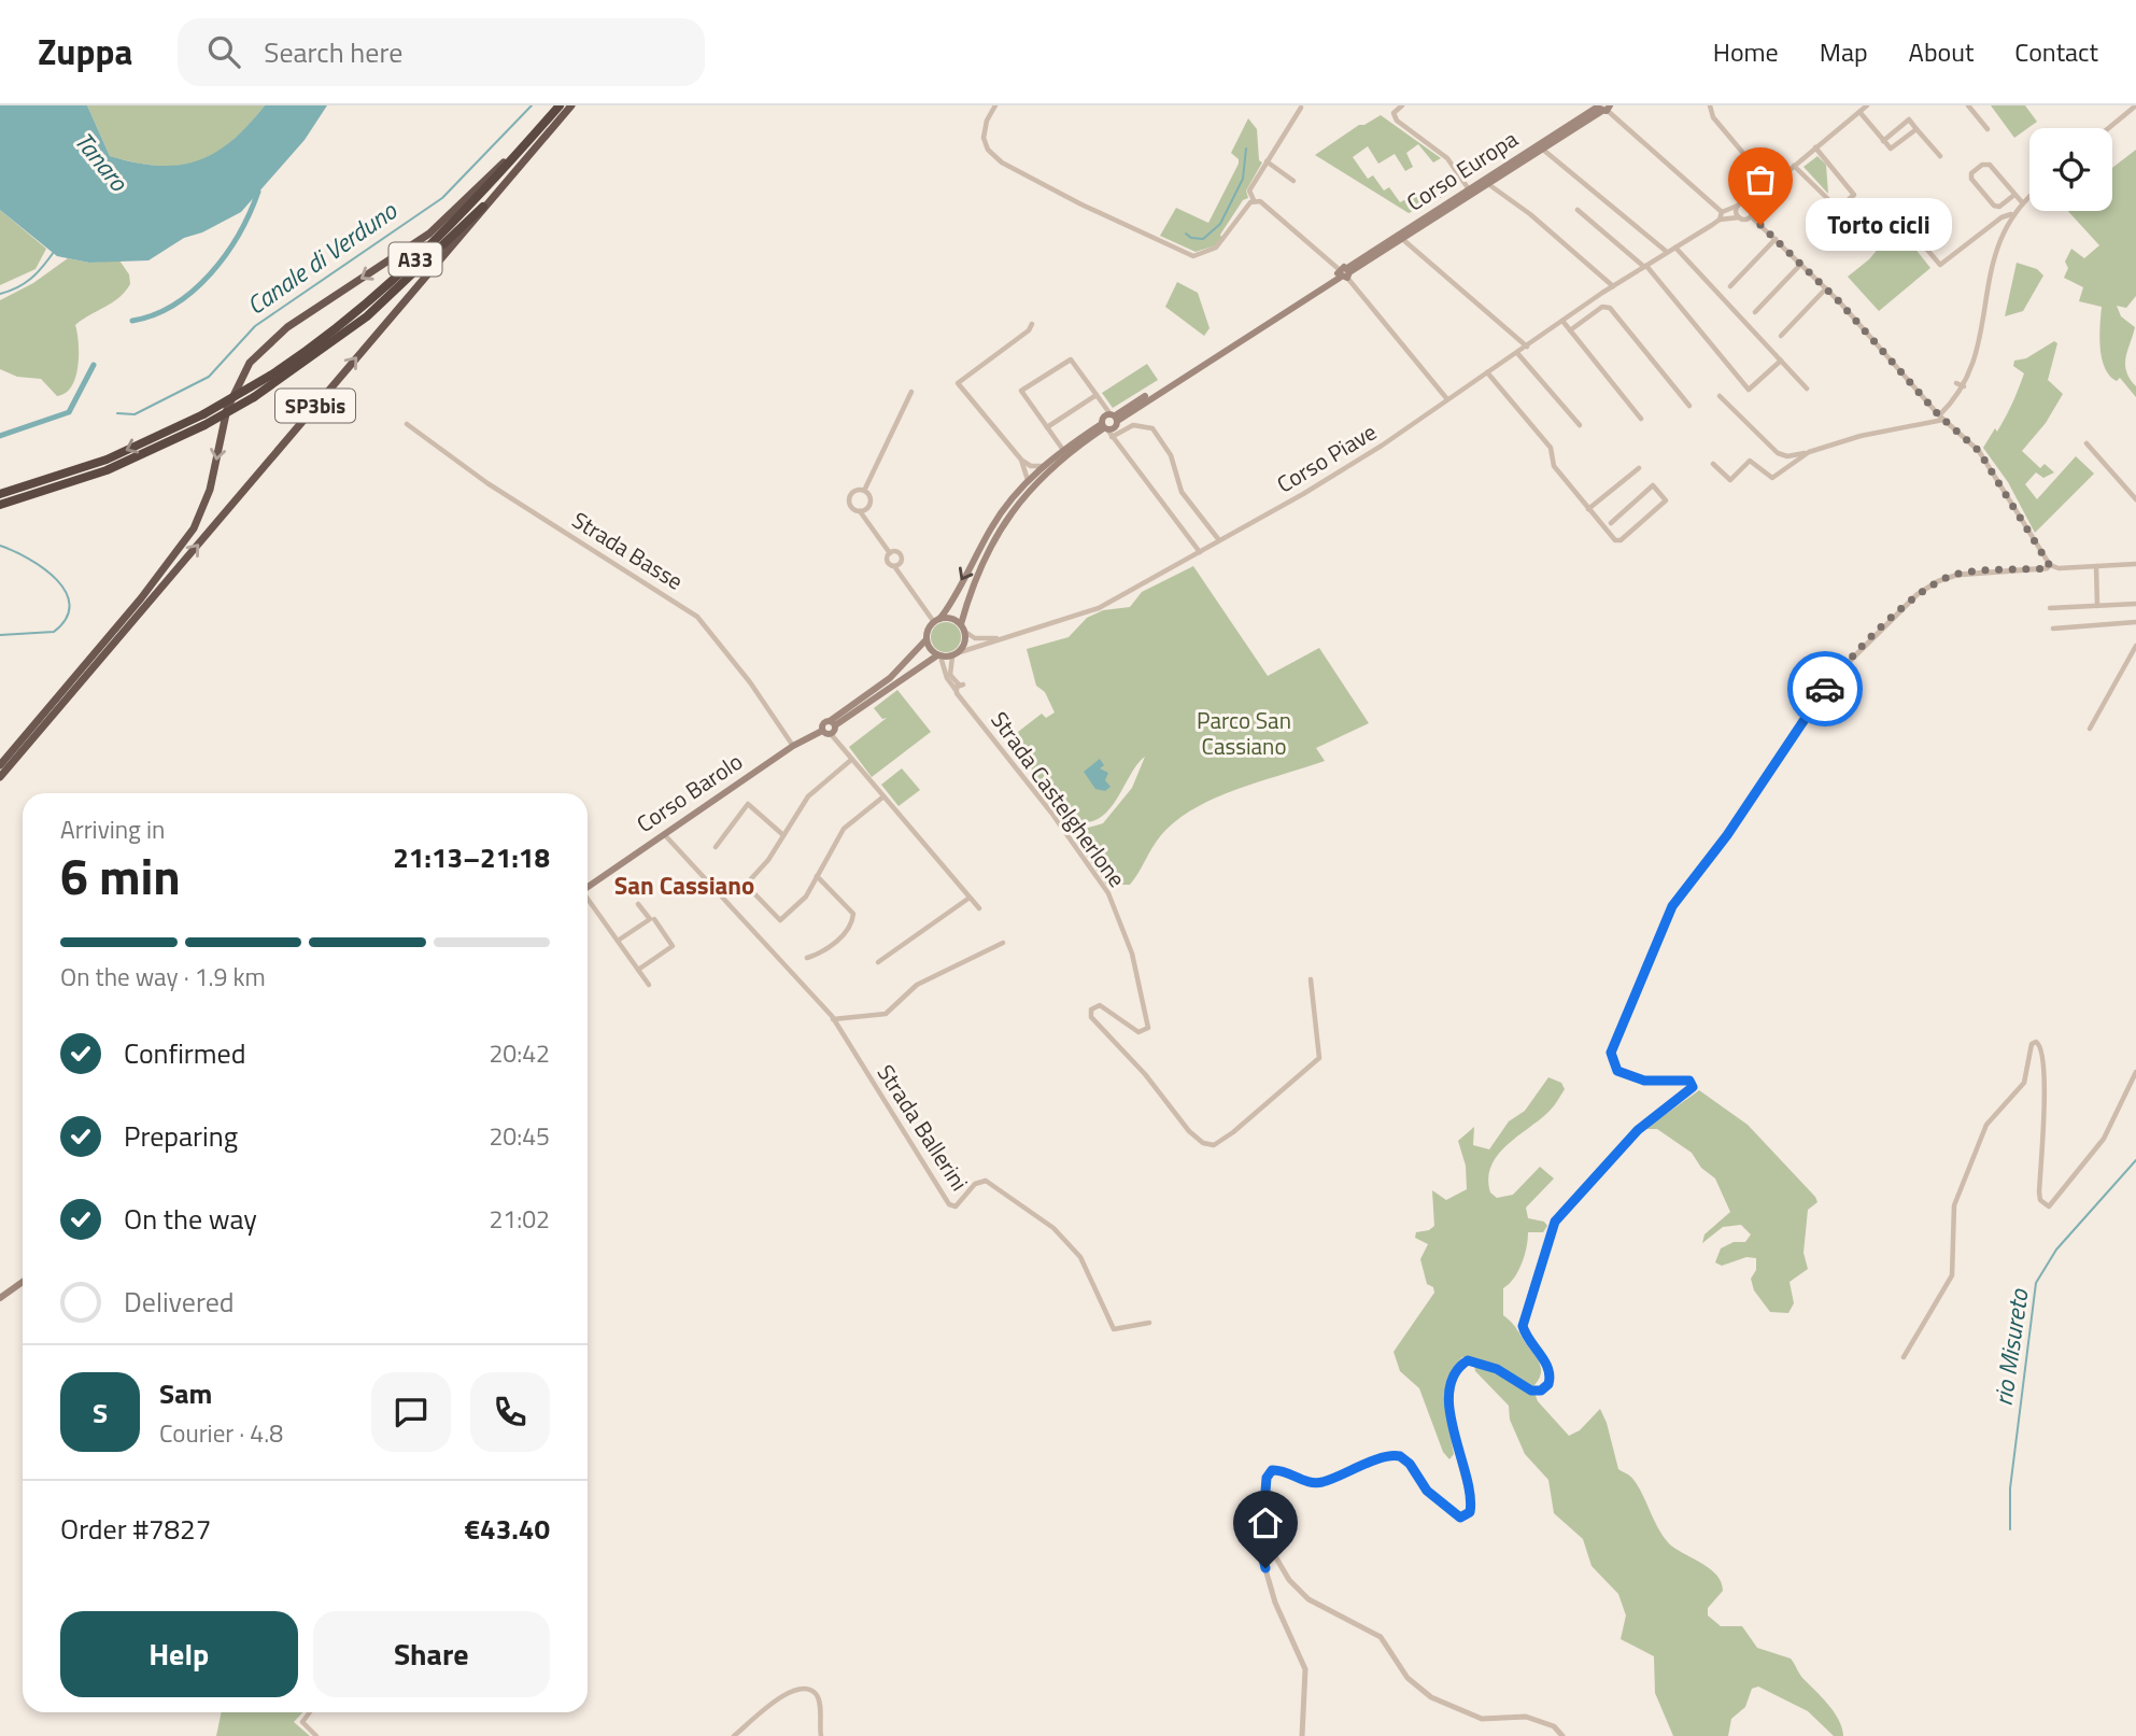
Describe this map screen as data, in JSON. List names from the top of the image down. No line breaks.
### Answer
{"streets":{"highway":["A33","SP3bis"],"main road":["Corso Europa","Corso Barolo"],"street":["Corso Piave","Strada Basse","Strada Castelgherlone","Strada Ballerini"]},"crossings":[["A33","SP3bis"],["Strada Basse","Corso Barolo"],["Corso Barolo","Strada Ballerini"]],"districts":["San Cassiano"],"water":["Tanaro","Canale di Verduno","rio Misureto"],"parks":["Parco San Cassiano"],"places":["Torto cicli"],"page":{"header":"Zuppa","search":"Search here","nav":["Home","Map","About","Contact"],"bubble":"Torto cicli","heading":["6 min","Arriving in","21:13–21:18"],"panel":["Sam","Courier · 4.8","Order #7827","€43.40"],"bar":"On the way · 1.9 km","list":[["Confirmed","20:42"],["Preparing","20:45"],["On the way","21:02"],"Delivered"],"round":"S","buttons":["Help","Share"]}}
